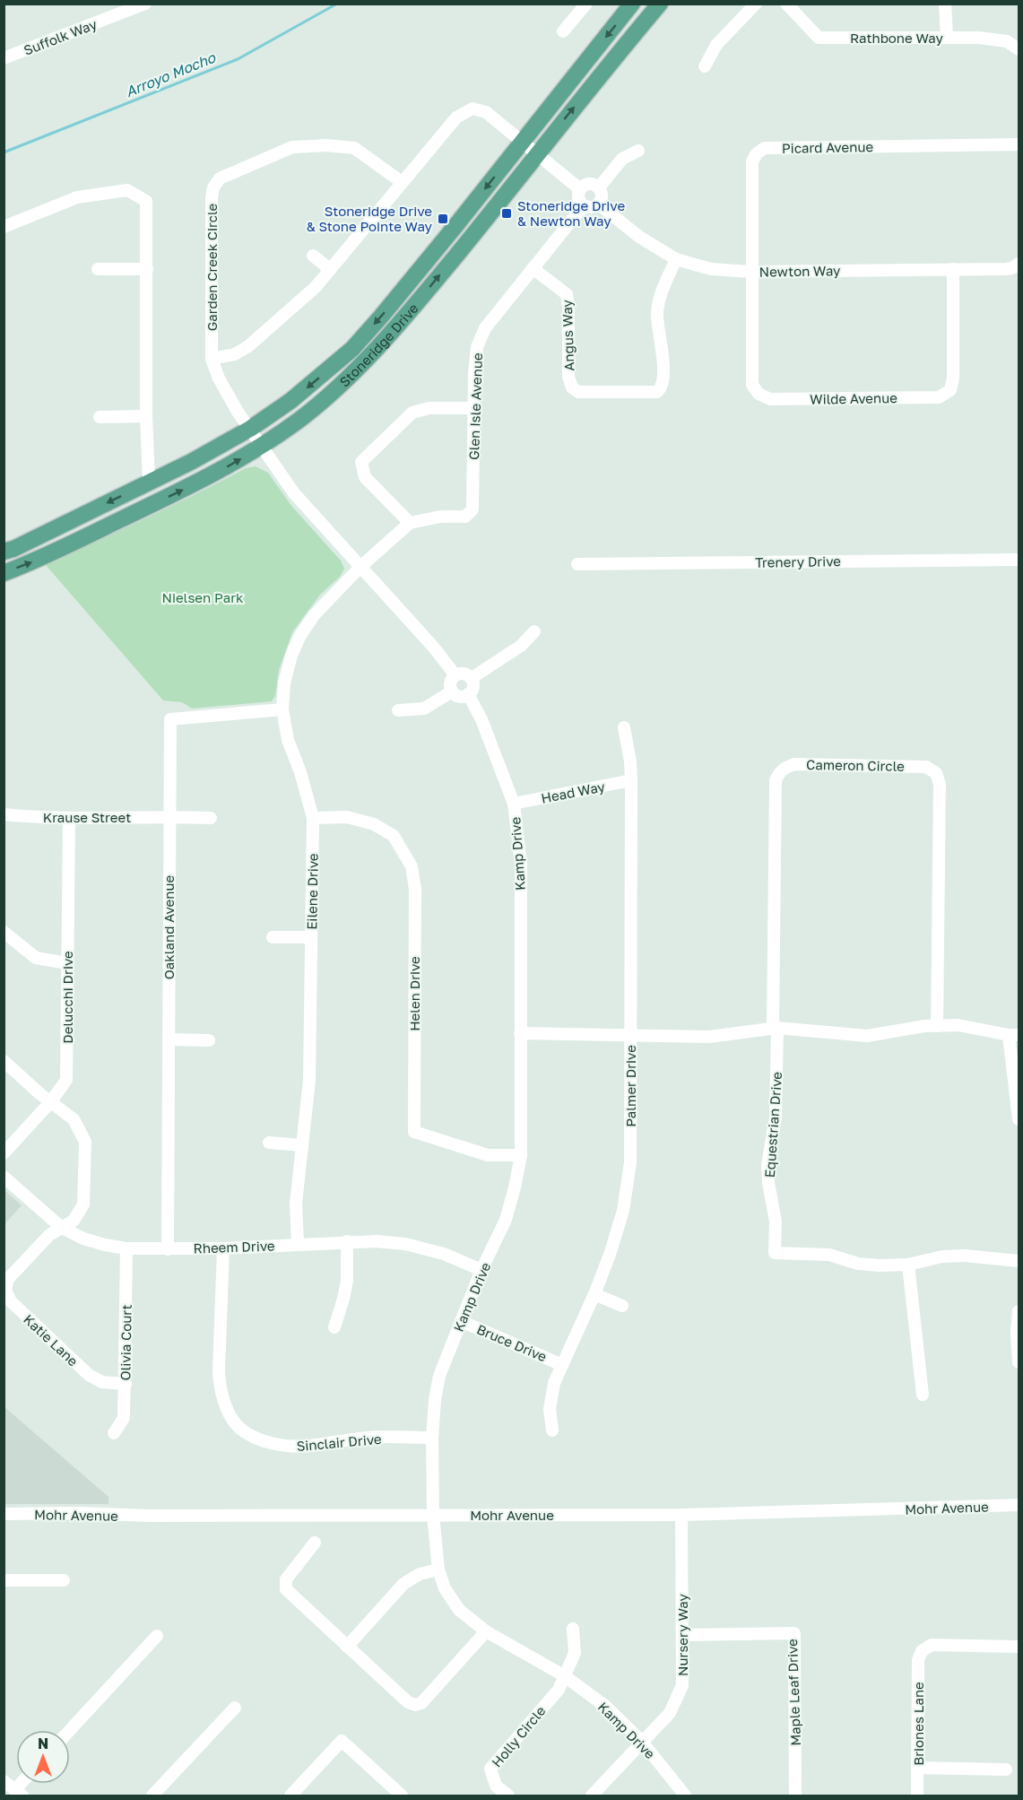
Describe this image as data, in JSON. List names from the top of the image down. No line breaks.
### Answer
{"streets":{"main road":["Stoneridge Drive"],"street":["Suffolk Way","Rathbone Way","Picard Avenue","Garden Creek Circle","Newton Way","Angus Way","Wilde Avenue","Glen Isle Avenue","Trenery Drive","Cameron Circle","Head Way","Krause Street","Kamp Drive","Eilene Drive","Oakland Avenue","Helen Drive","Delucchi Drive","Palmer Drive","Equestrian Drive","Rheem Drive","Katie Lane","Olivia Court","Bruce Drive","Sinclair Drive","Mohr Avenue","Nursery Way","Maple Leaf Drive","Briones Lane","Holly Circle"]},"crossings":[["Picard Avenue","Newton Way"],["Picard Avenue","Wilde Avenue"],["Garden Creek Circle","Stoneridge Drive"],["Newton Way","Angus Way"],["Newton Way","Wilde Avenue"],["Newton Way","Glen Isle Avenue"],["Angus Way","Glen Isle Avenue"],["Cameron Circle","Equestrian Drive"],["Head Way","Kamp Drive"],["Head Way","Palmer Drive"],["Krause Street","Oakland Avenue"],["Krause Street","Delucchi Drive"],["Kamp Drive","Helen Drive"],["Kamp Drive","Rheem Drive"],["Kamp Drive","Bruce Drive"],["Kamp Drive","Sinclair Drive"],["Kamp Drive","Mohr Avenue"],["Kamp Drive","Nursery Way"],["Kamp Drive","Holly Circle"],["Eilene Drive","Oakland Avenue"],["Eilene Drive","Helen Drive"],["Eilene Drive","Rheem Drive"],["Oakland Avenue","Rheem Drive"],["Palmer Drive","Bruce Drive"],["Rheem Drive","Katie Lane"],["Rheem Drive","Olivia Court"],["Rheem Drive","Sinclair Drive"],["Katie Lane","Olivia Court"],["Mohr Avenue","Nursery Way"],["Nursery Way","Maple Leaf Drive"]],"water":["Arroyo Mocho"],"parks":["Nielsen Park"],"places":{"transit":["Stoneridge Drive & Newton Way","Stoneridge Drive & Stone Pointe Way"]},"north":"top"}
